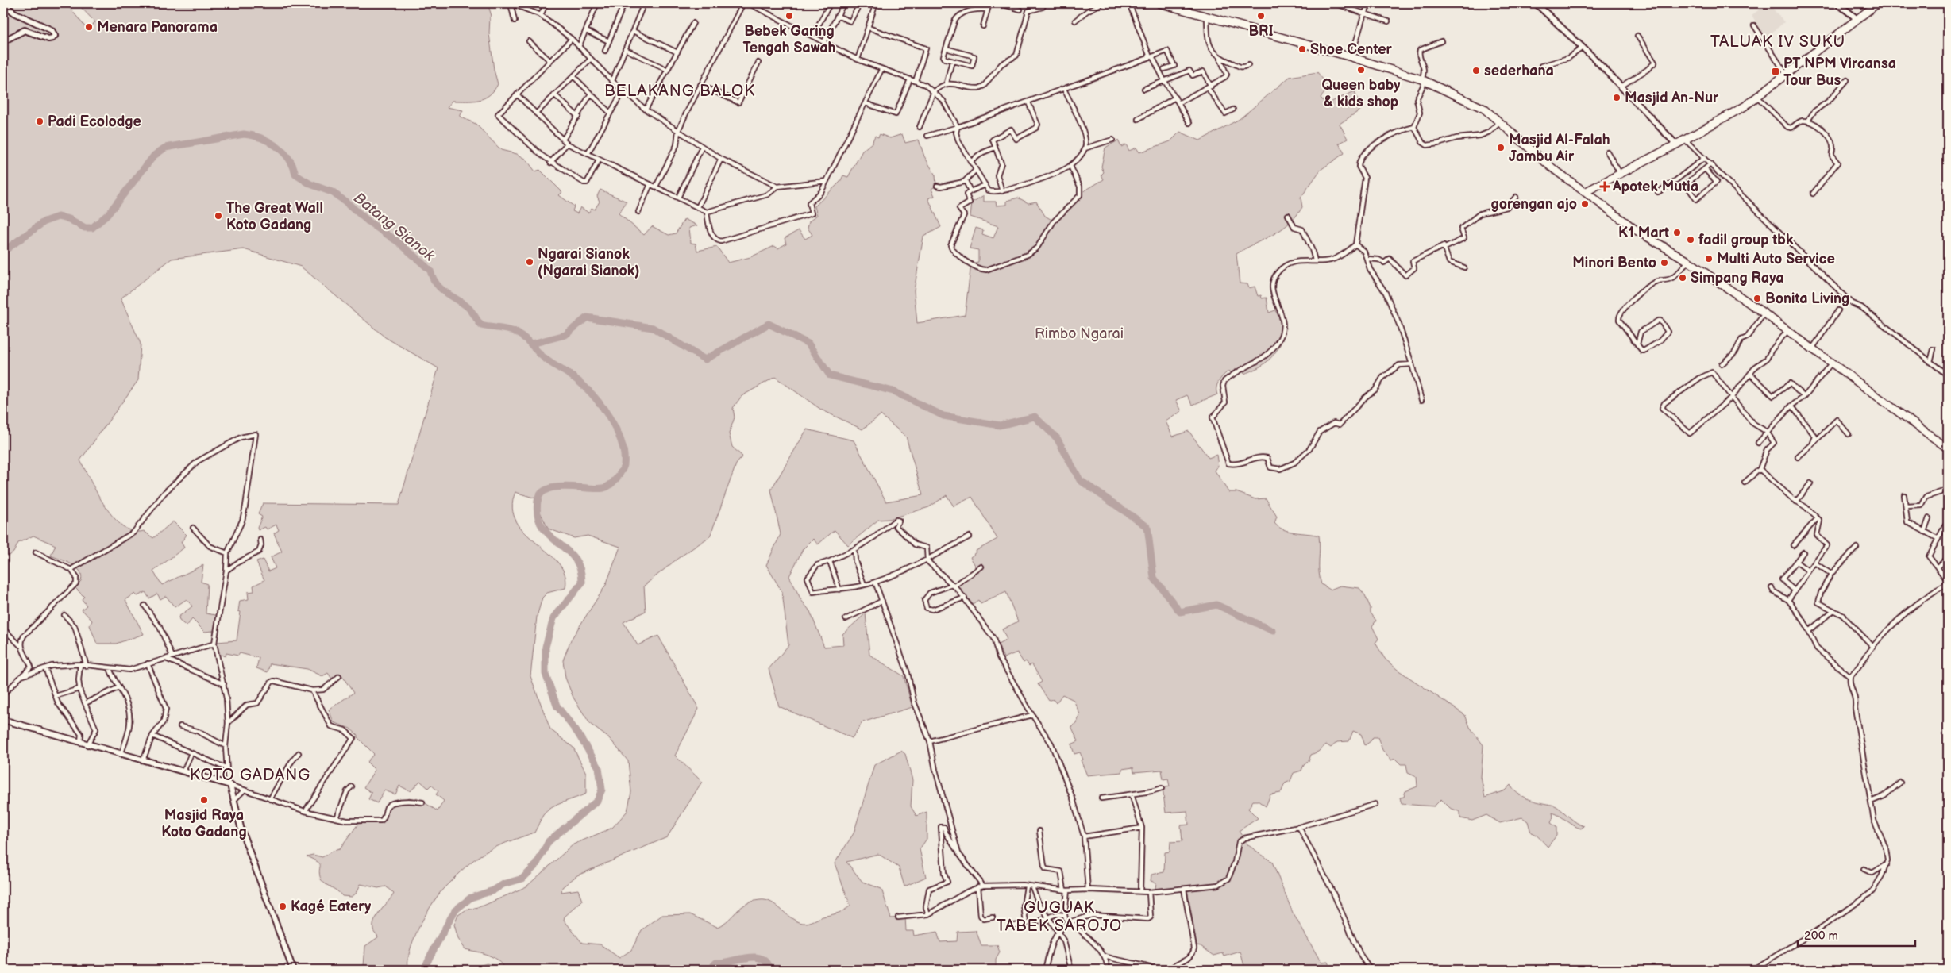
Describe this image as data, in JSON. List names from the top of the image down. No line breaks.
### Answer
{"districts":["TALUAK IV SUKU","BELAKANG BALOK","KOTO GADANG","GUGUAK TABEK SAROJO"],"water":["Batang Sianok"],"parks":["Rimbo Ngarai"],"places":{"other":["Bebek Garing Tengah Sawah","BRI","Menara Panorama","Shoe Center","Queen baby & kids shop","sederhana","Masjid An-Nur","Padi Ecolodge","Masjid Al-Falah Jambu Air","gorengan ajo","The Great Wall Koto Gadang","K1 Mart","fadil group tbk","Multi Auto Service","Ngarai Sianok (Ngarai Sianok)","Minori Bento","Simpang Raya","Bonita Living","Masjid Raya Koto Gadang","Kagé Eatery"],"transit":["PT NPM Vircansa Tour Bus"],"health":["Apotek Mutia"]},"scale_bar":"200 m"}
